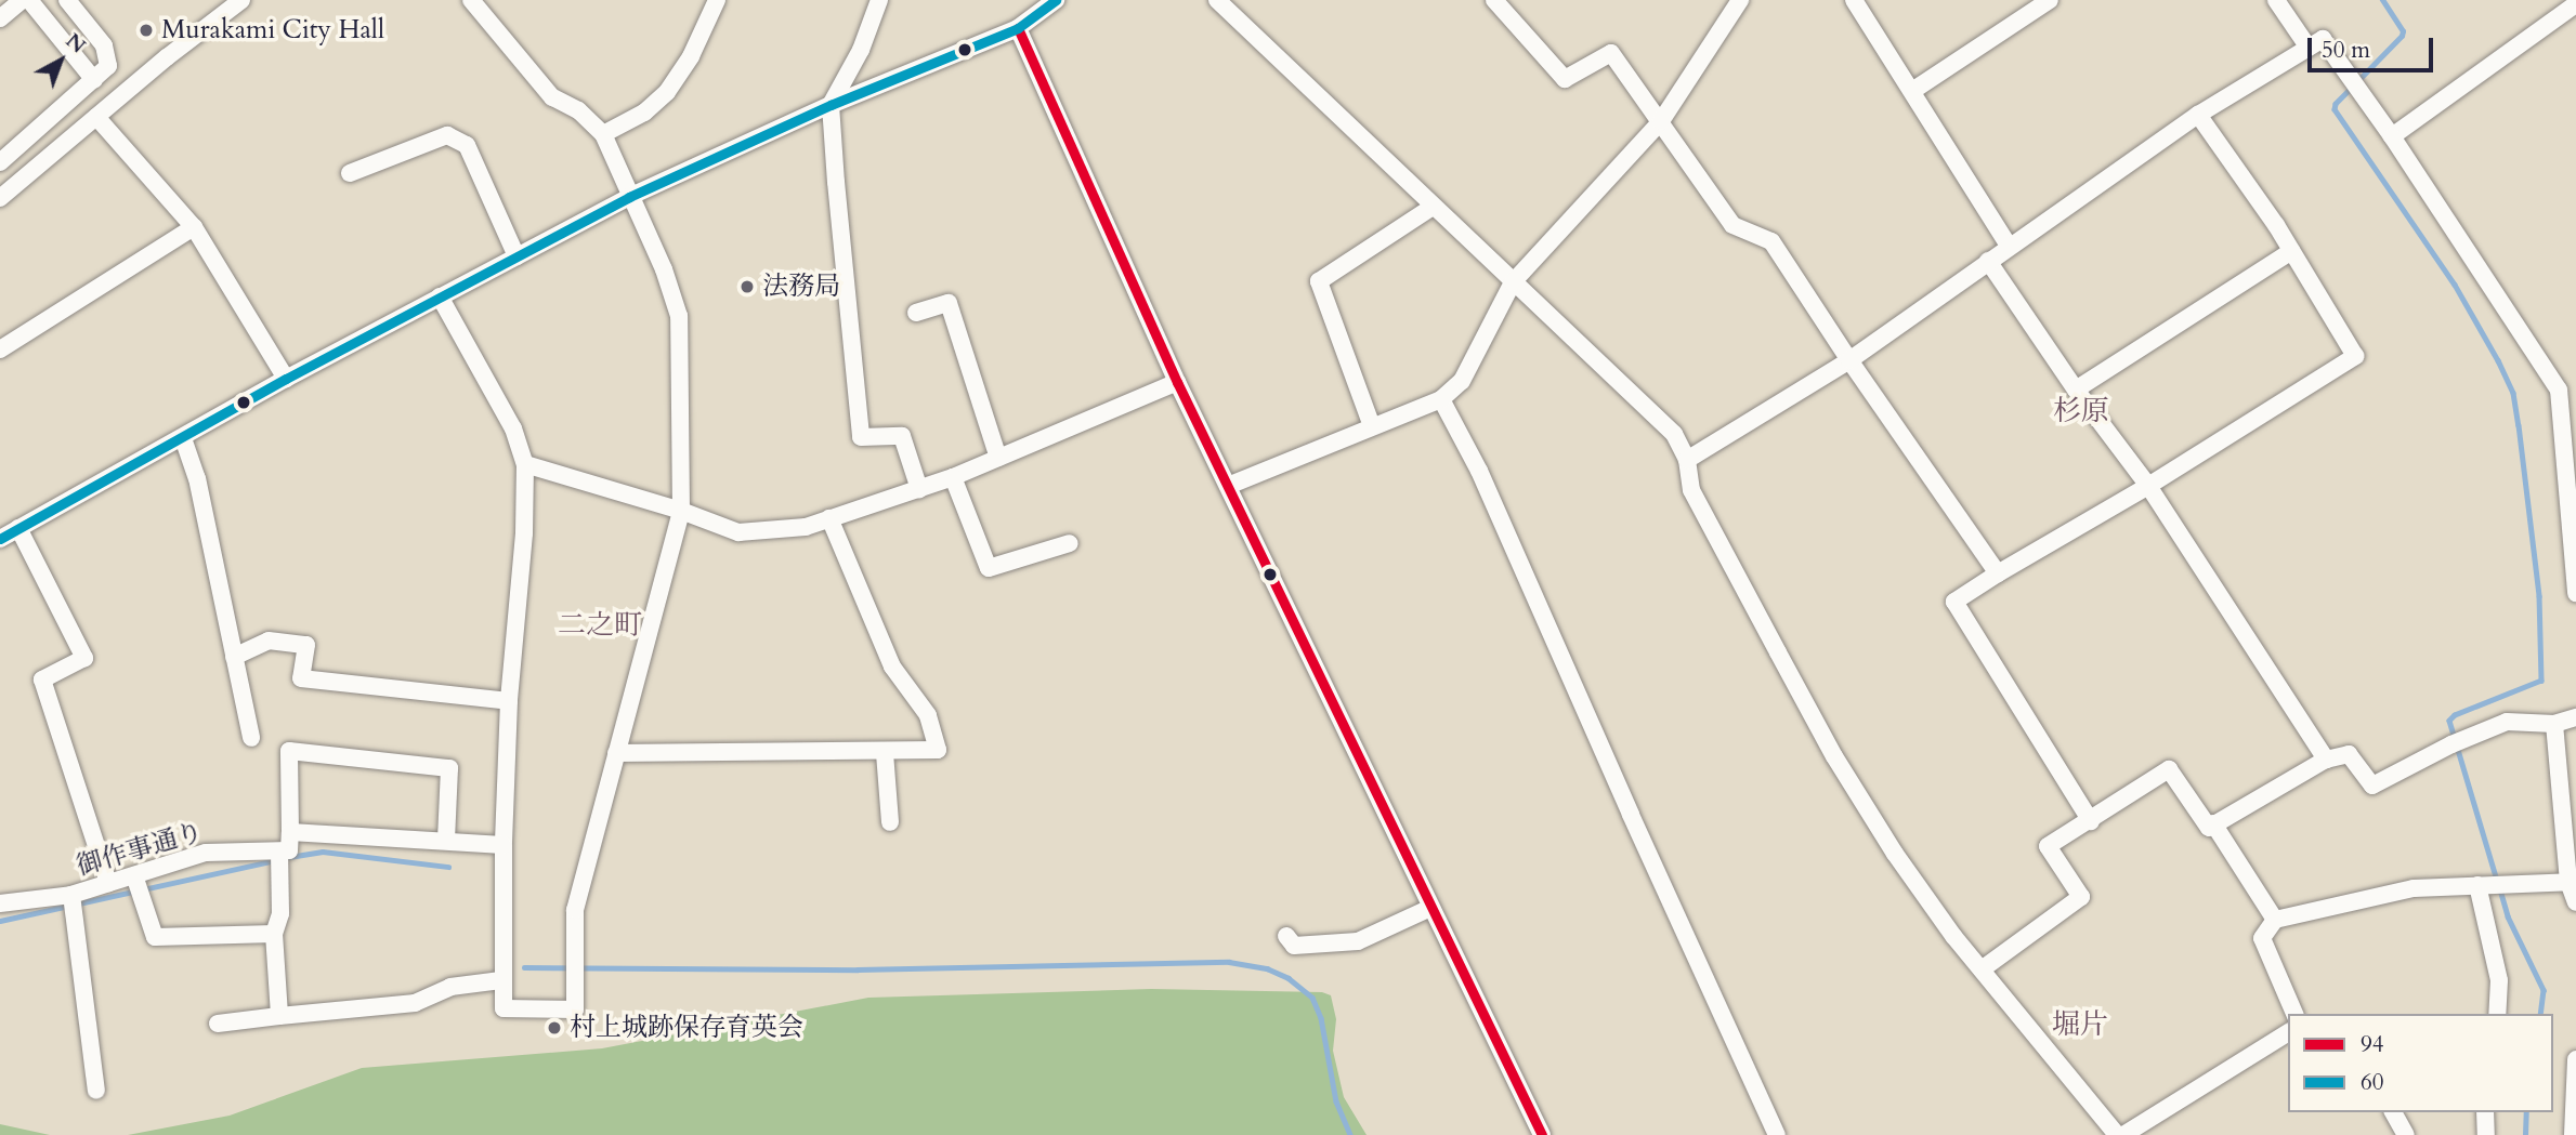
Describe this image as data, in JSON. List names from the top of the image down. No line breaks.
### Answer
{"streets":{"street":["御作事通り"]},"districts":["杉原","二之町","堀片"],"places":["Murakami City Hall","法務局","村上城跡保存育英会"],"lines":["transit line 60","transit line 94"],"legend":["94","60"],"scale_bar":"50 m","north":"top right"}
